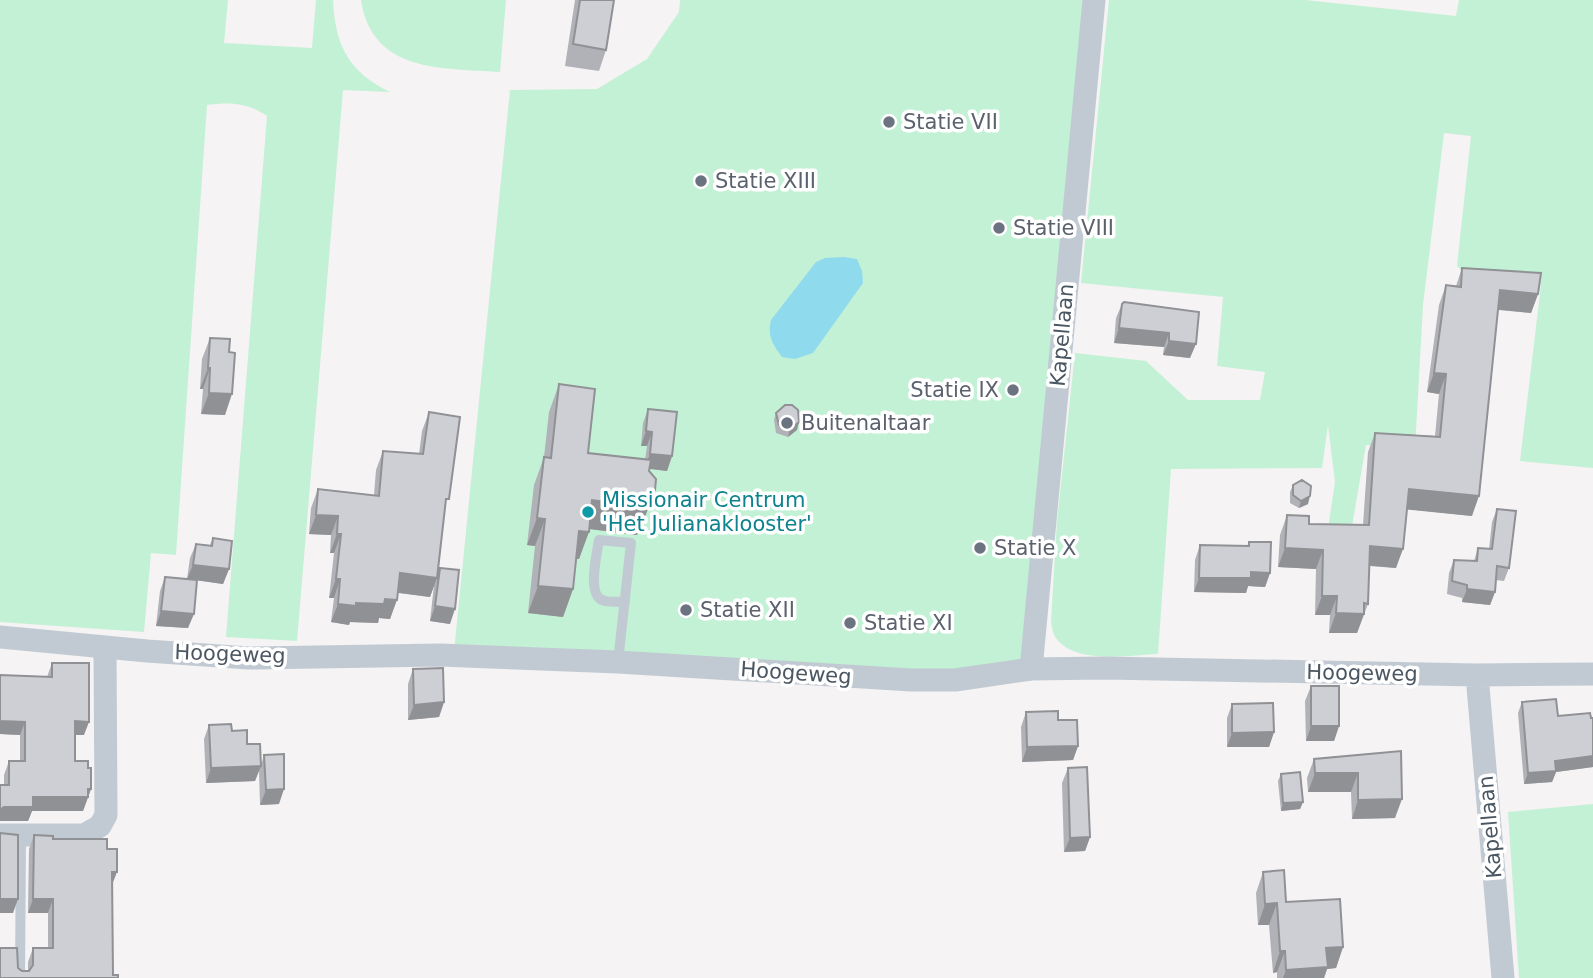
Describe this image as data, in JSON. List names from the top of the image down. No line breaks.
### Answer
{"streets":{"street":["Kapellaan","Hoogeweg"]},"crossings":[["Kapellaan","Hoogeweg"]],"places":["Statie VII","Statie XIII","Statie VIII","Statie IX","Buitenaltaar","Missionair Centrum 'Het Julianaklooster'","Statie X","Statie XII","Statie XI"]}
